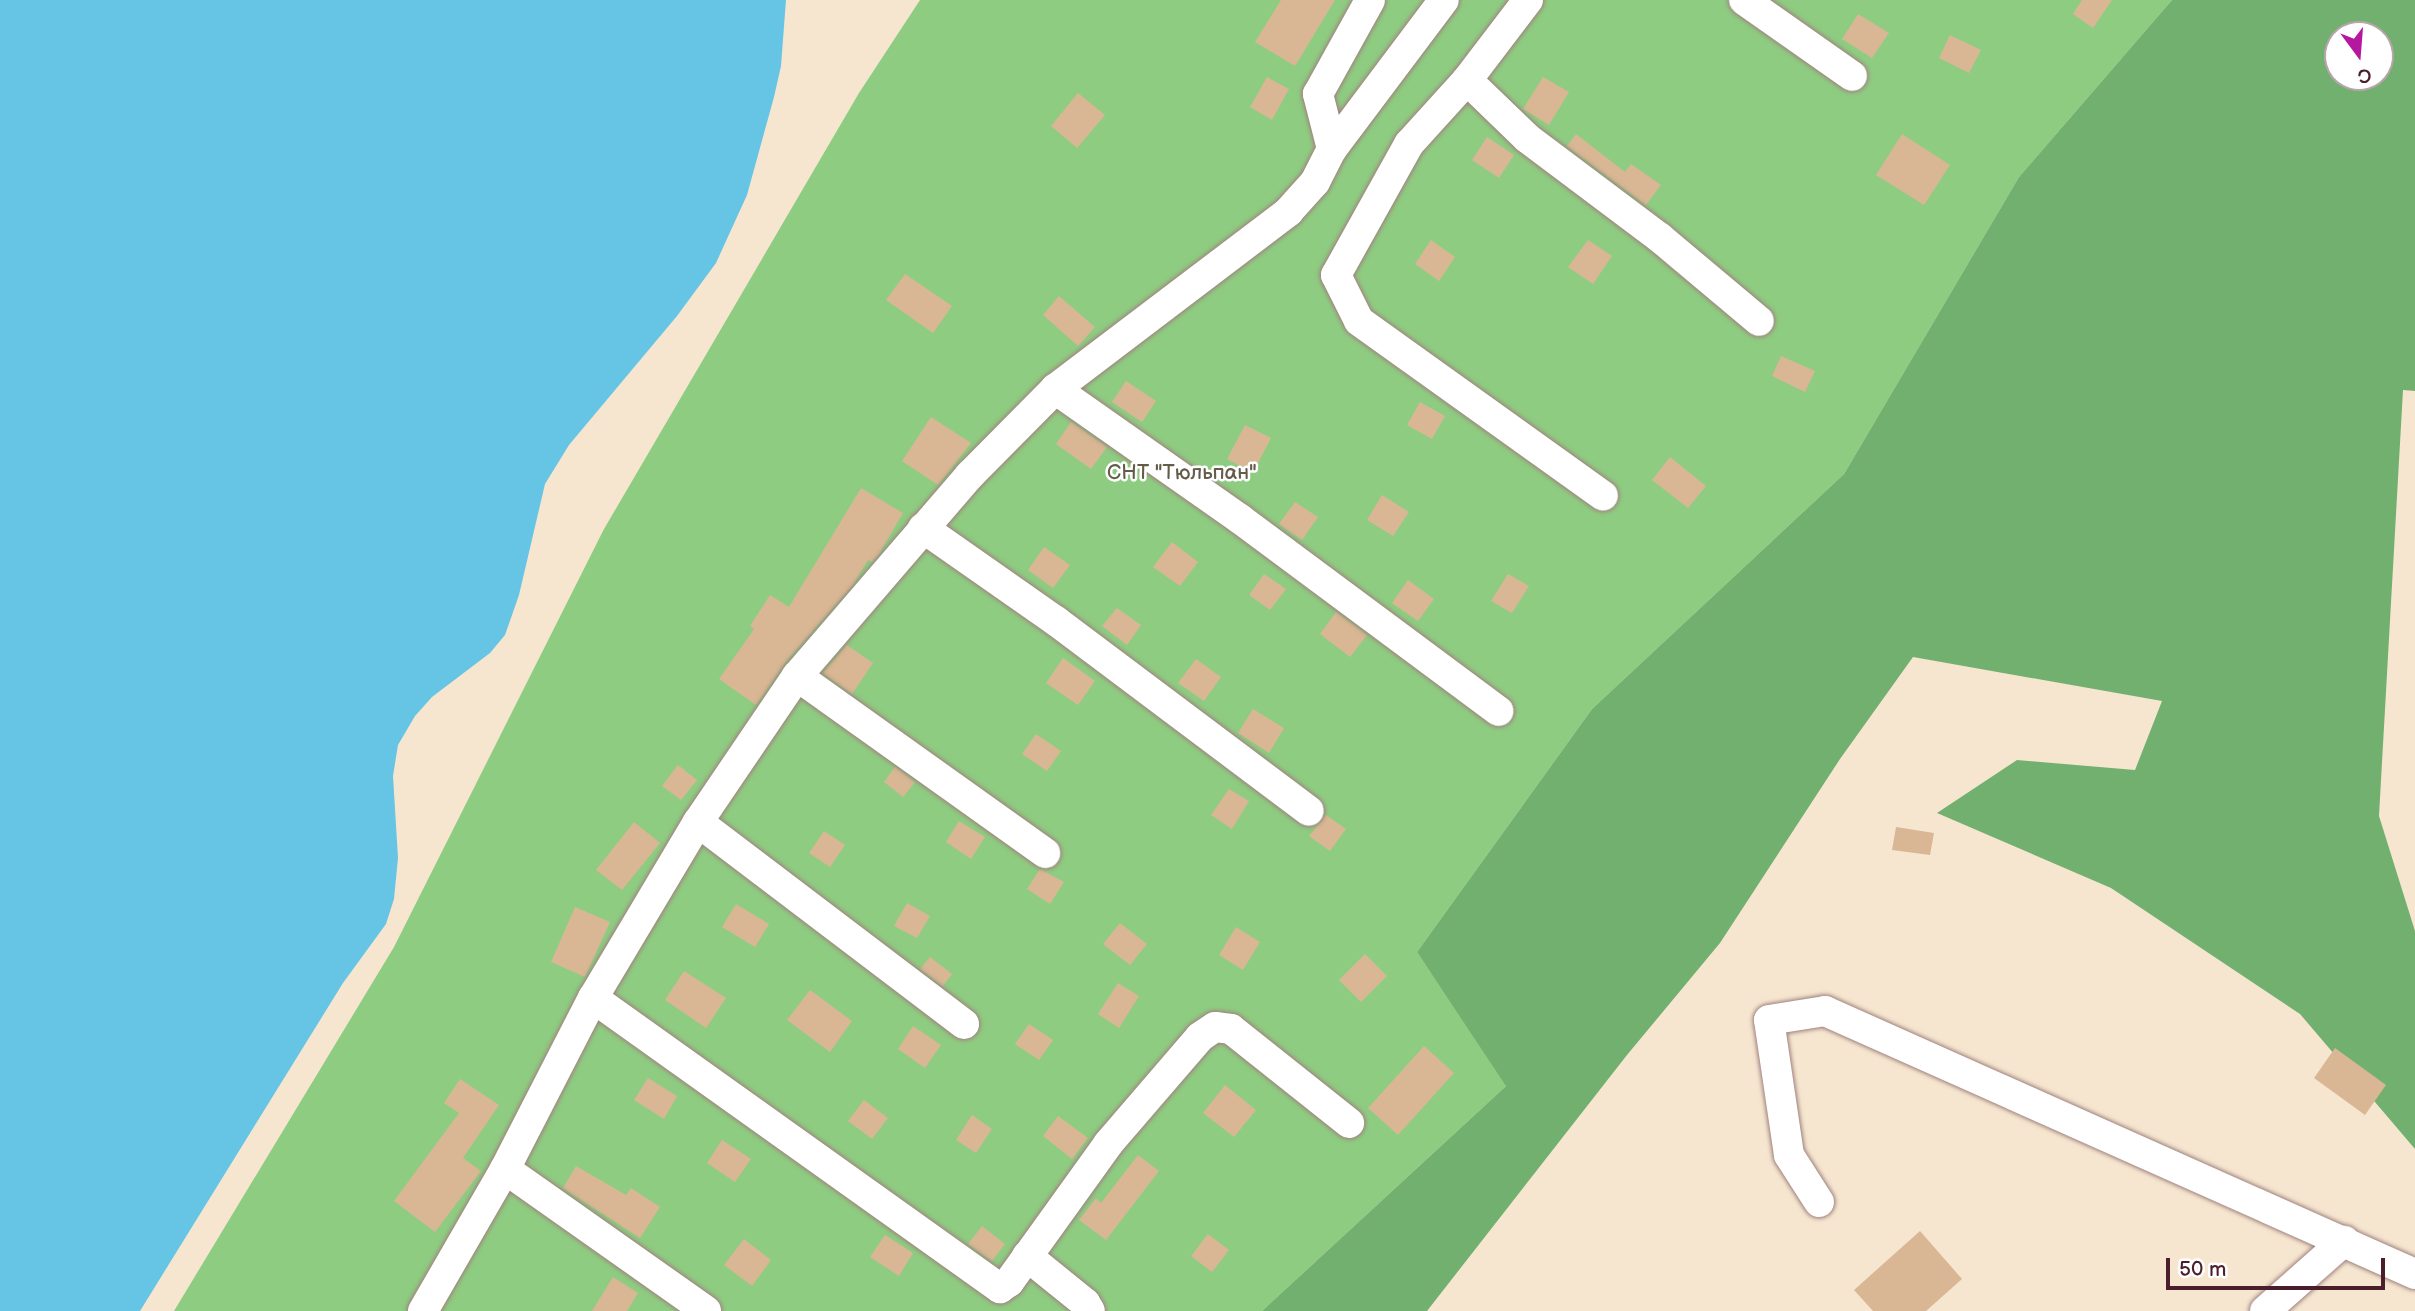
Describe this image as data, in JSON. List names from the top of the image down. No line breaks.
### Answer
{"parks":["СНТ \"Тюльпан\""],"scale_bar":"50 m","north":"bottom"}
